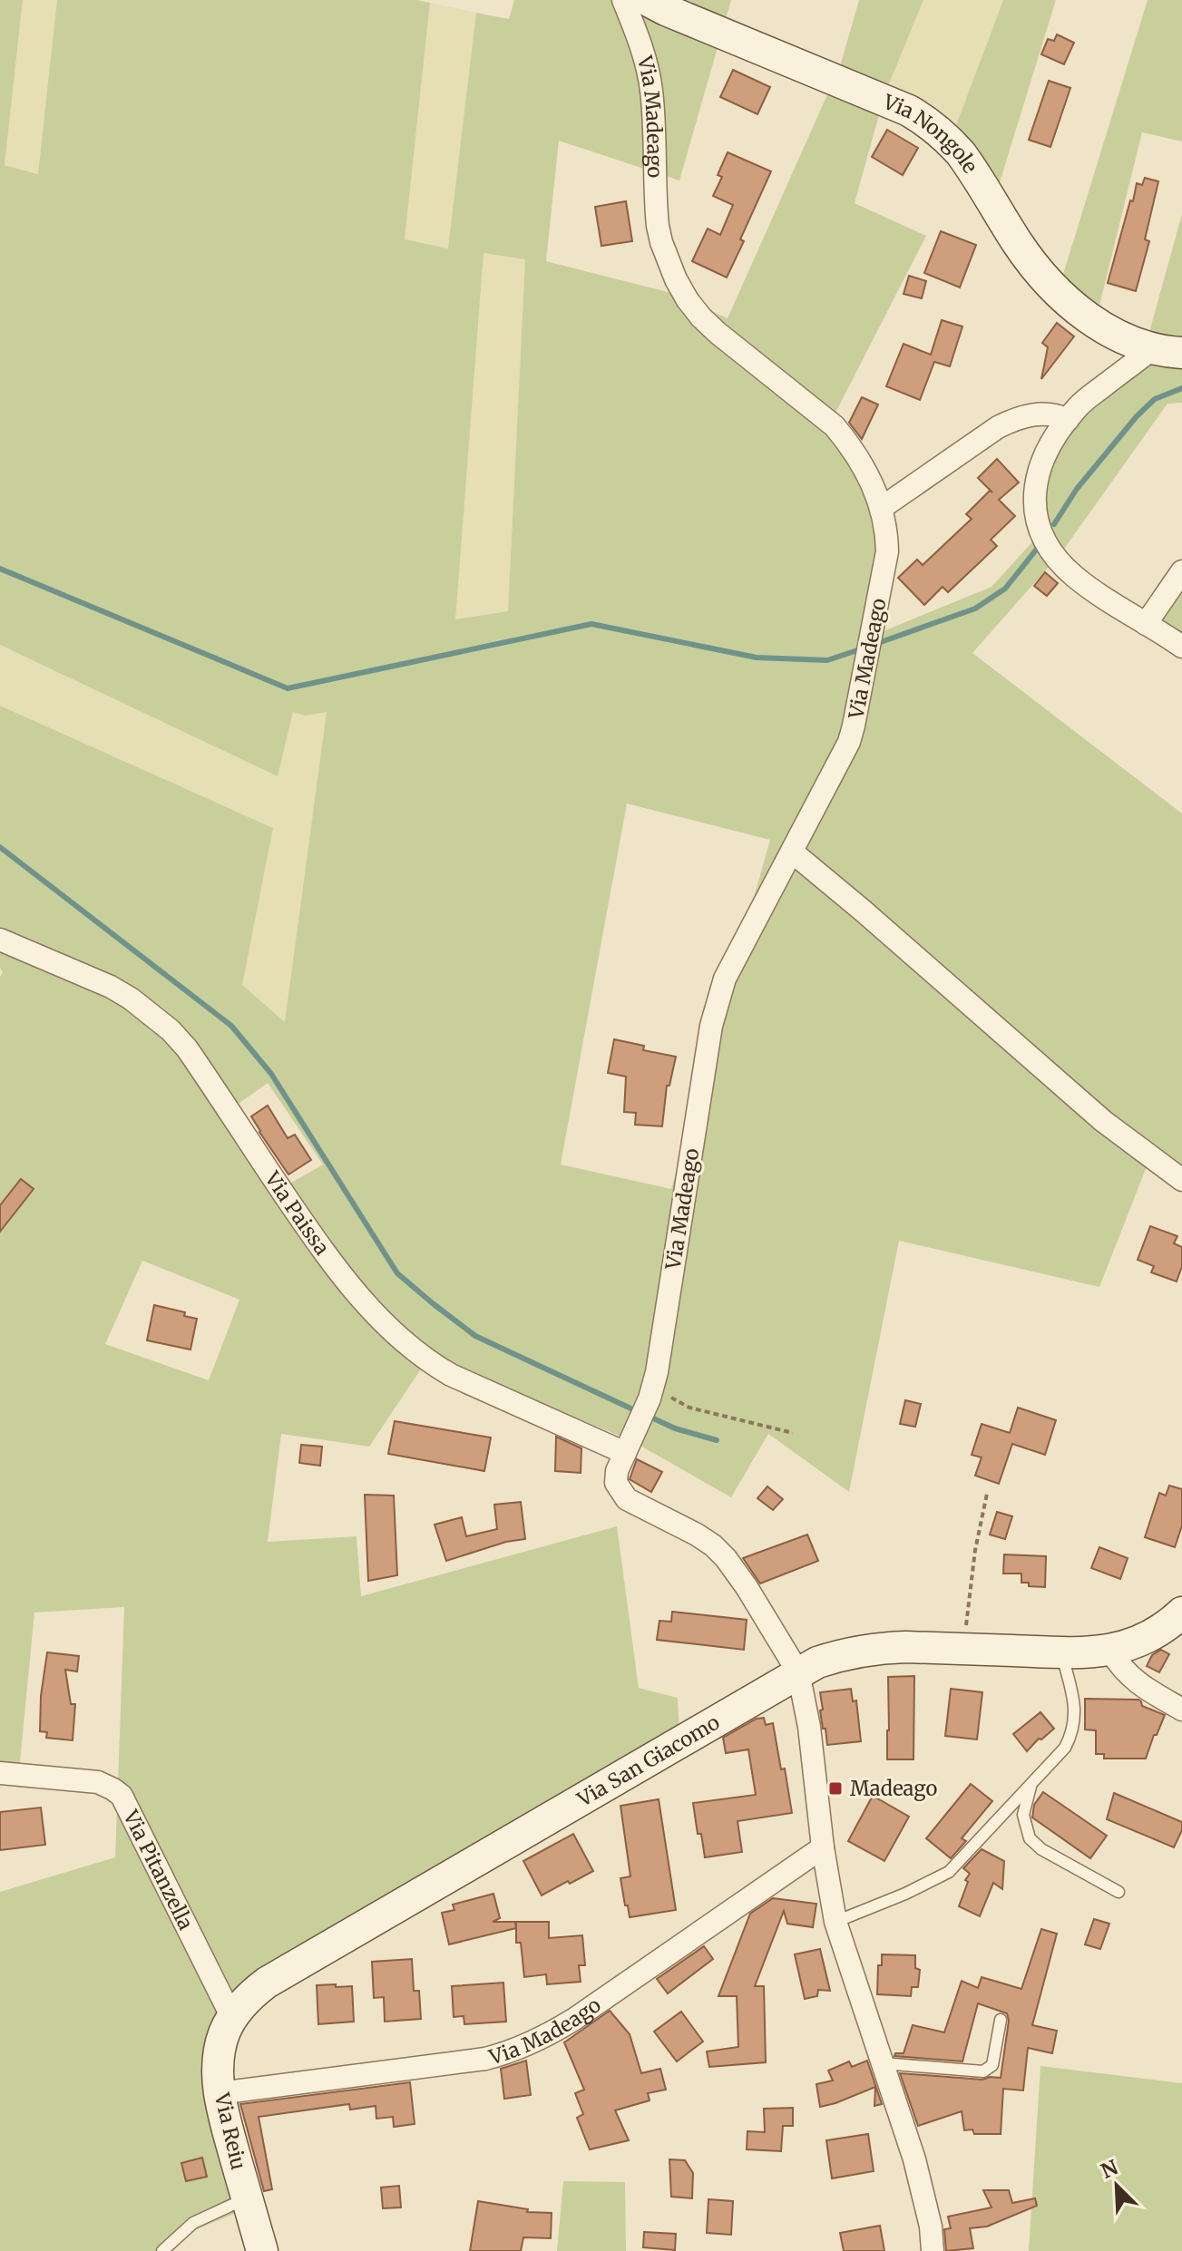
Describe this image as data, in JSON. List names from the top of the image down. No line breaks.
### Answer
{"streets":{"street":["Via Madeago","Via Nongole","Via Paissa","Via San Giacomo","Via Pitanzella","Via Reiu"]},"crossings":[["Via Madeago","Via Paissa"],["Via Madeago","Via San Giacomo"],["Via Madeago","Via Reiu"],["Via San Giacomo","Via Reiu"],["Via Pitanzella","Via Reiu"]],"places":{"transit":["Madeago"]},"north":"top left"}
